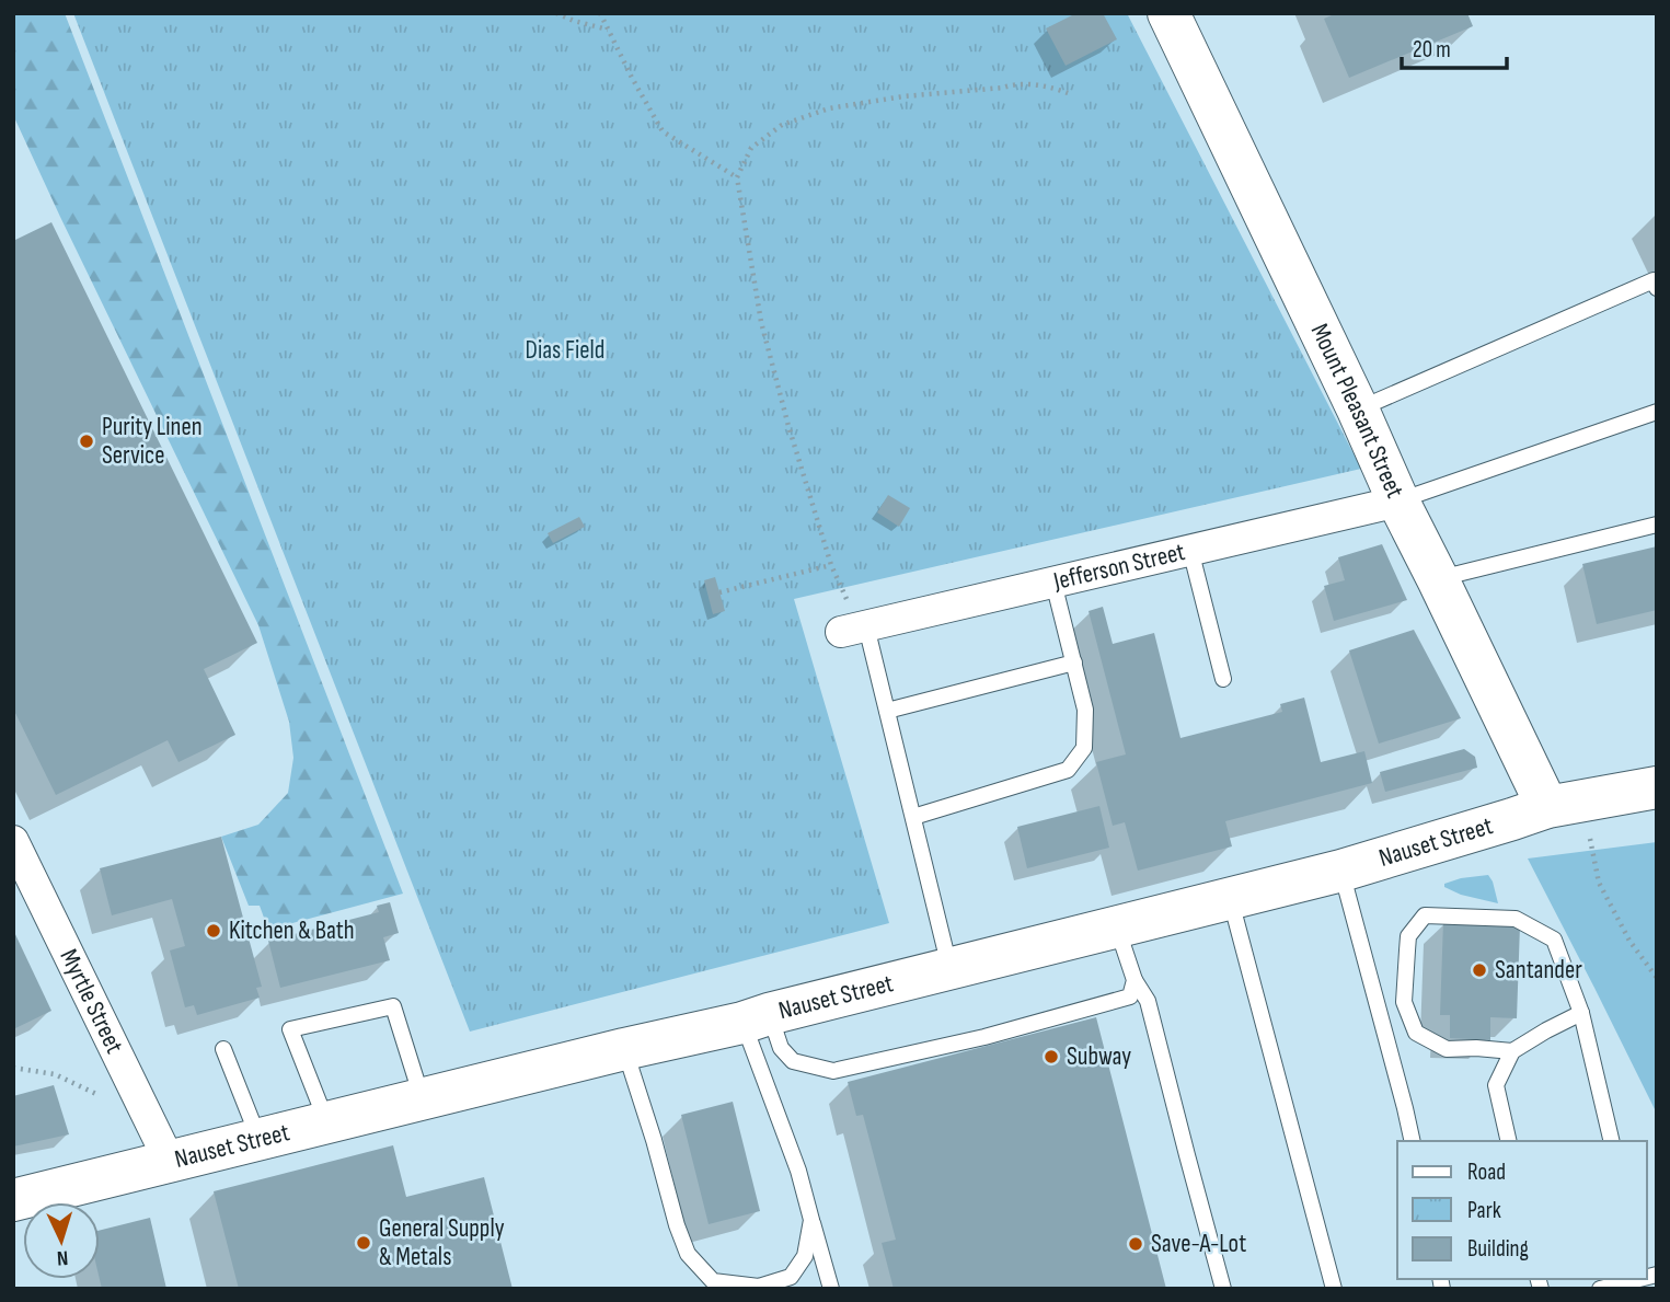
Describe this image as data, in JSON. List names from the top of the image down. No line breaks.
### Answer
{"streets":{"main road":["Mount Pleasant Street","Nauset Street"],"street":["Jefferson Street","Myrtle Street"]},"crossings":[["Mount Pleasant Street","Jefferson Street"],["Mount Pleasant Street","Nauset Street"],["Nauset Street","Myrtle Street"]],"parks":["Dias Field"],"places":["Purity Linen Service","Kitchen & Bath","Santander","Subway","General Supply & Metals","Save-A-Lot"],"legend":["Road","Park","Building"],"scale_bar":"20 m","north":"bottom"}
